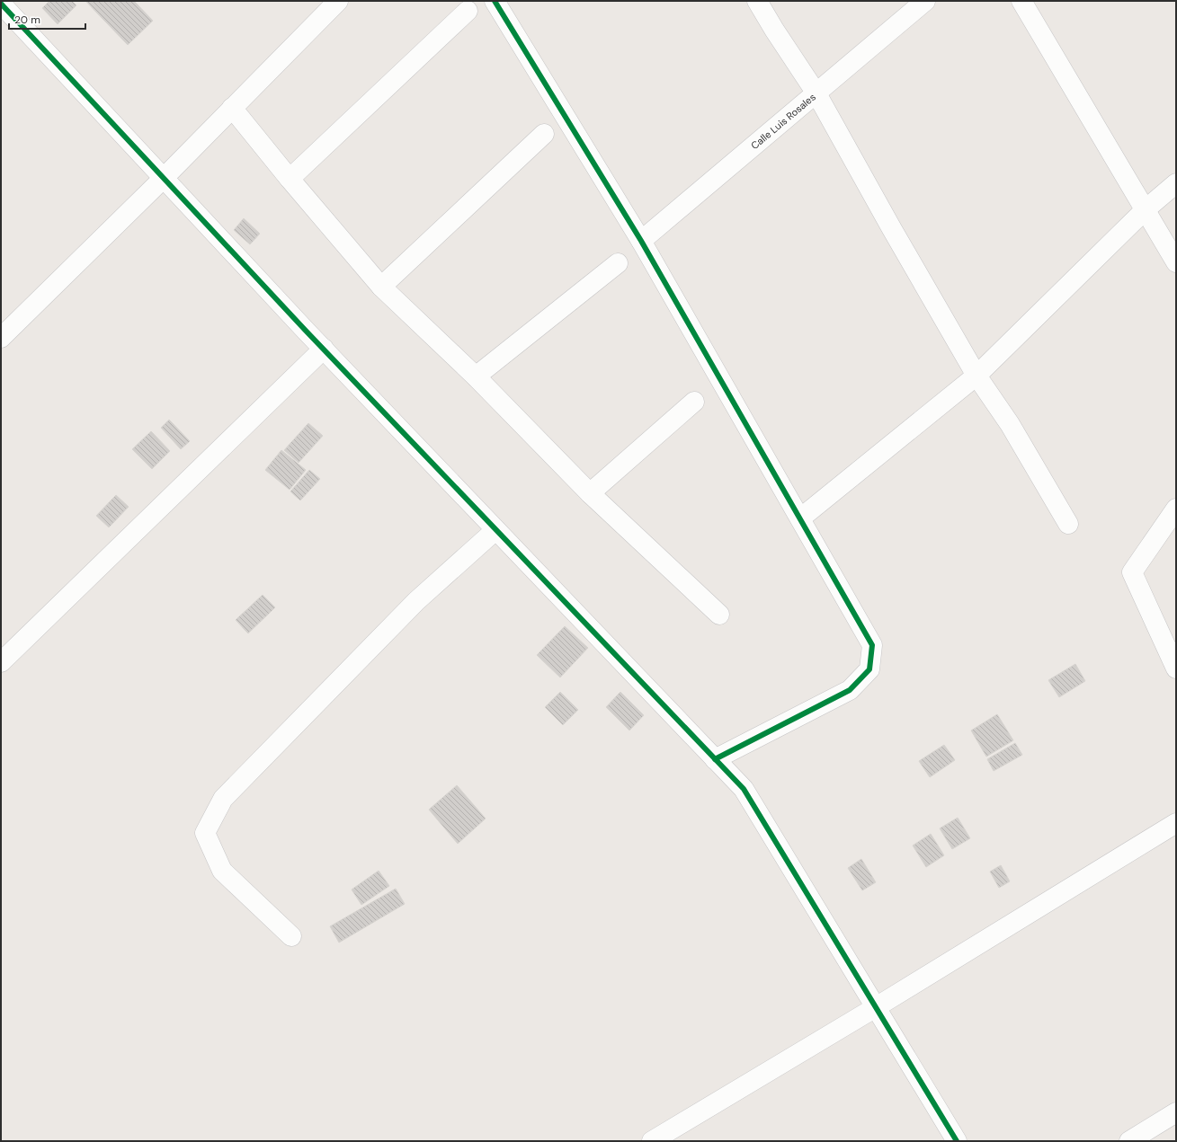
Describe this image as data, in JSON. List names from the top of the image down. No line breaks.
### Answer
{"streets":{"street":["Calle Luis Rosales"]},"scale_bar":"20 m"}
